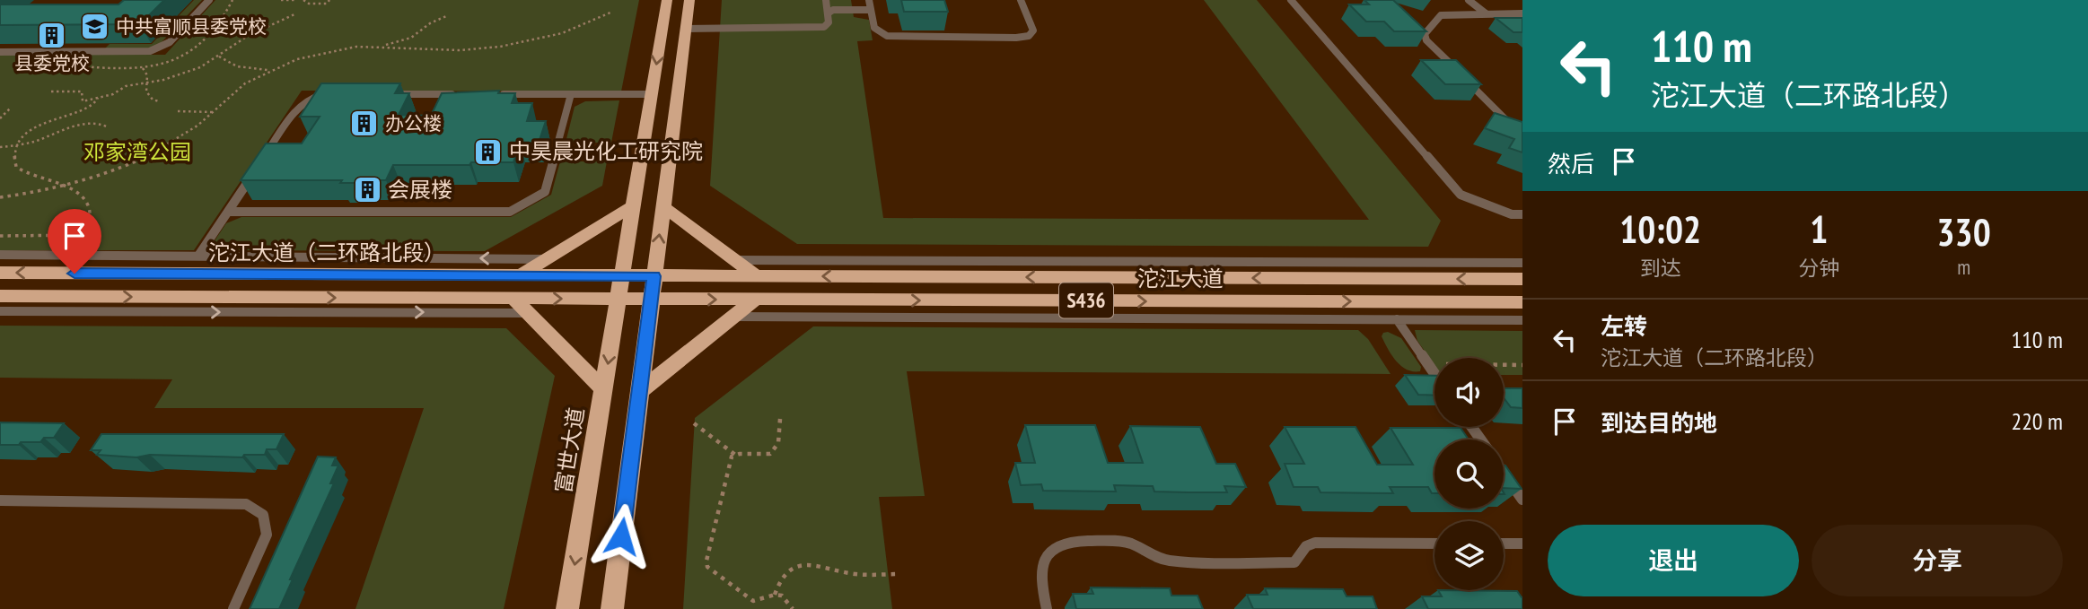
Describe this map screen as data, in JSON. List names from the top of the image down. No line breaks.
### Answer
{"streets":{"highway":["沱江大道（二环路北段）","沱江大道","S436","富世大道"]},"crossings":[["沱江大道（二环路北段）","沱江大道"],["沱江大道（二环路北段）","富世大道"]],"parks":["邓家湾公园"],"places":{"school or university":["中共富顺县委党校"],"building":["县委党校","办公楼","中昊晨光化工研究院","会展楼"]},"page":{"turn":["110 m","沱江大道（二环路北段）"],"then":"然后","eta":["10:02","到达","1","分钟","330","m"],"list":[{"name":"左转","note":"沱江大道（二环路北段）","value":"110 m"},{"name":"到达目的地","value":"220 m"}],"buttons":["退出","分享"]}}
